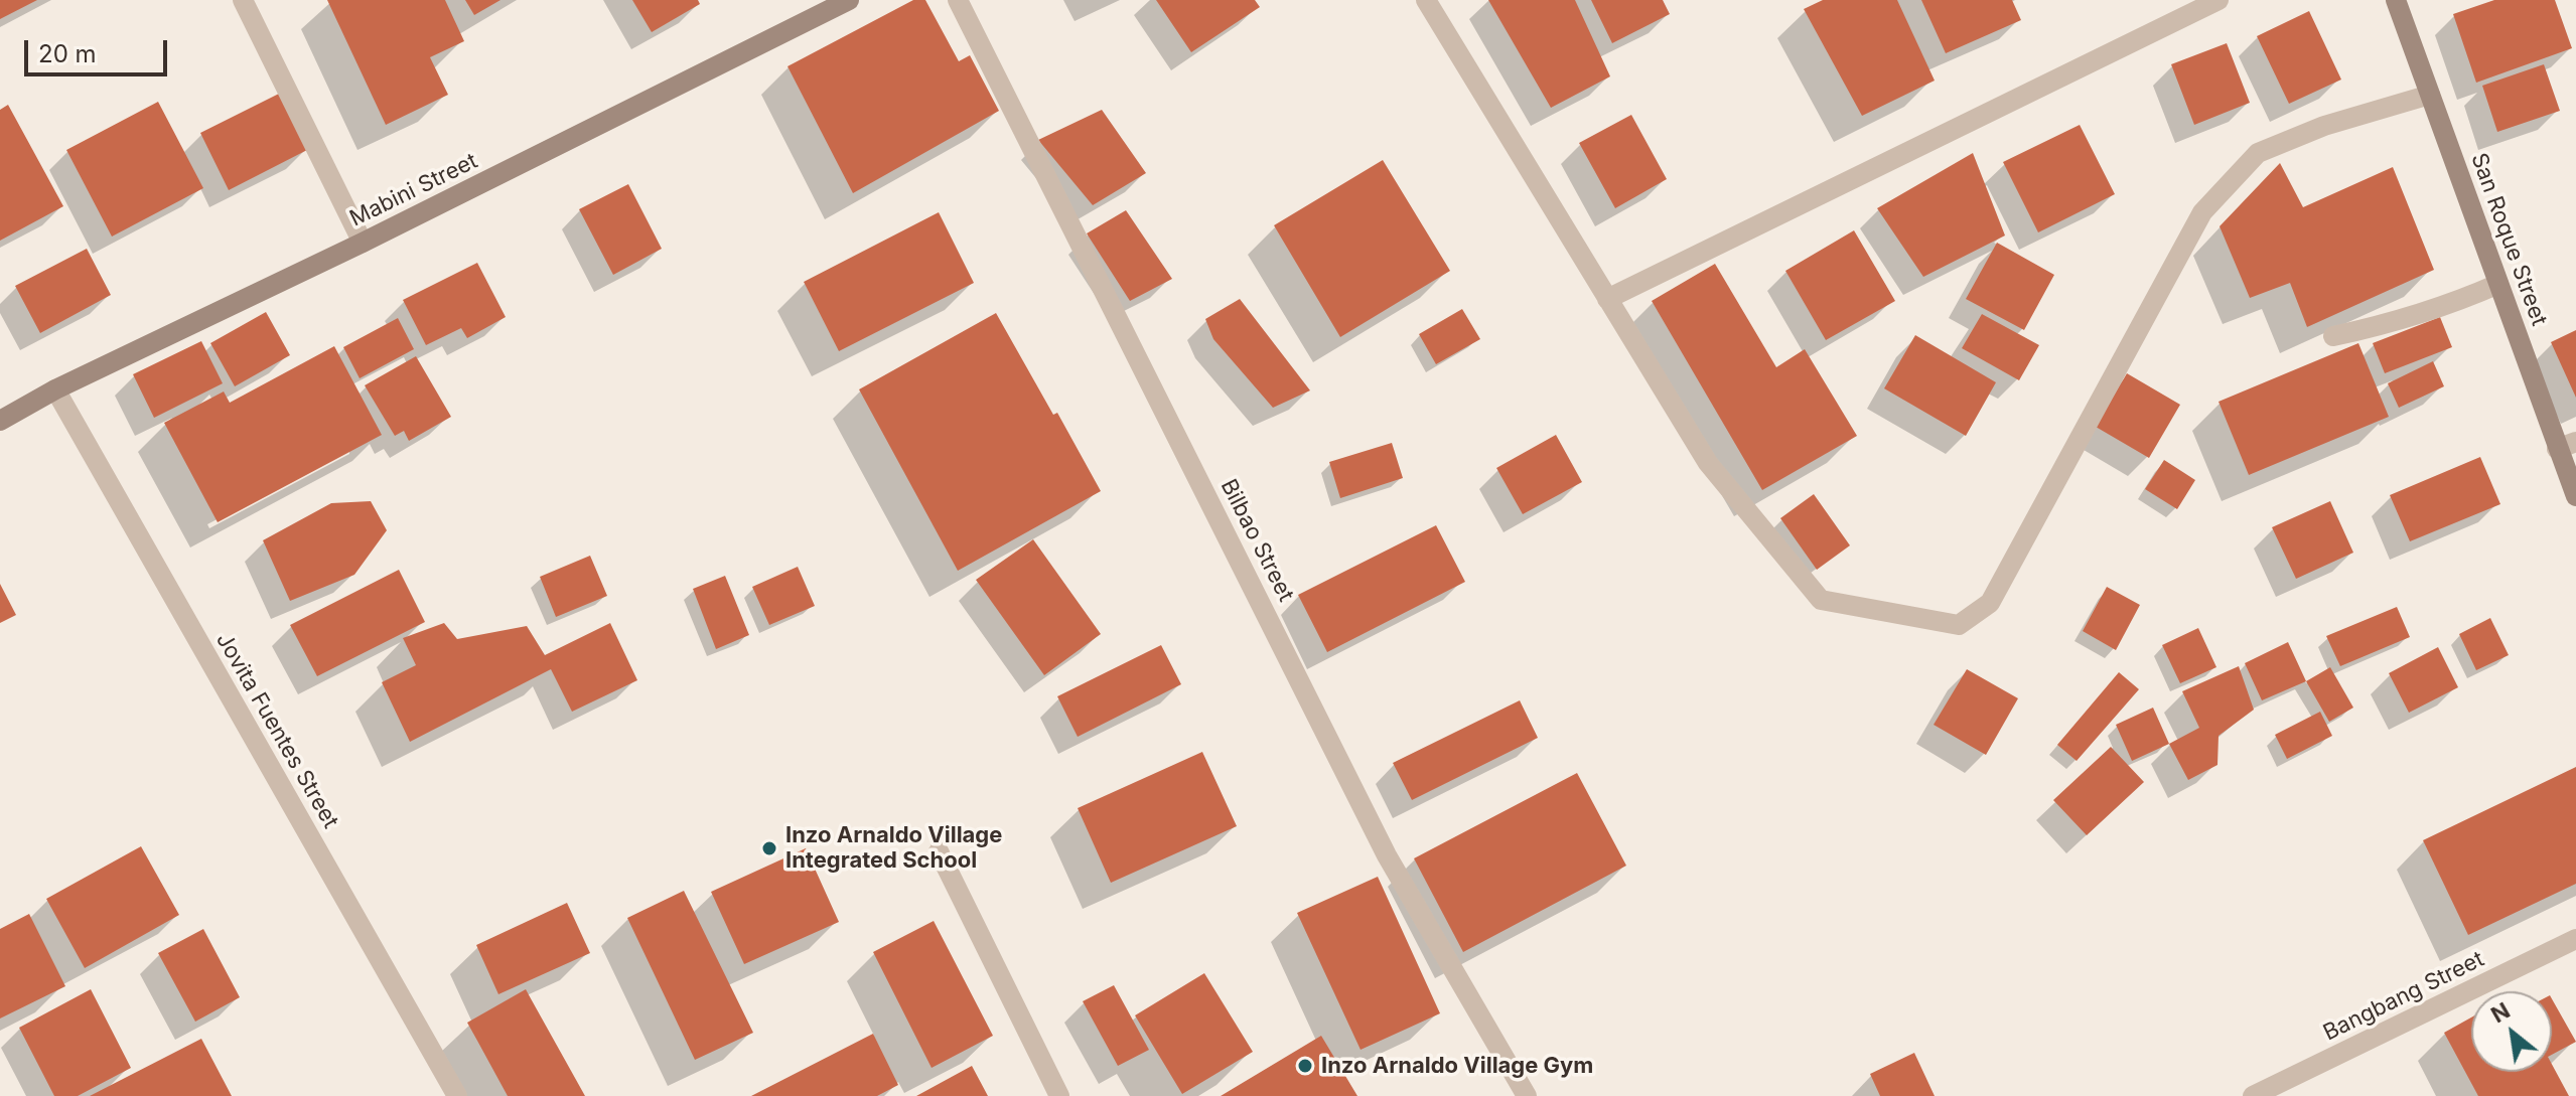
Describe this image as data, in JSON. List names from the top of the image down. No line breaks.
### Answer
{"streets":{"main road":["Mabini Street","San Roque Street"],"street":["Bilbao Street","Jovita Fuentes Street","Bangbang Street"]},"crossings":[["Mabini Street","Jovita Fuentes Street"]],"places":["Inzo Arnaldo Village Integrated School","Inzo Arnaldo Village Gym"],"scale_bar":"20 m","north":"top left"}
